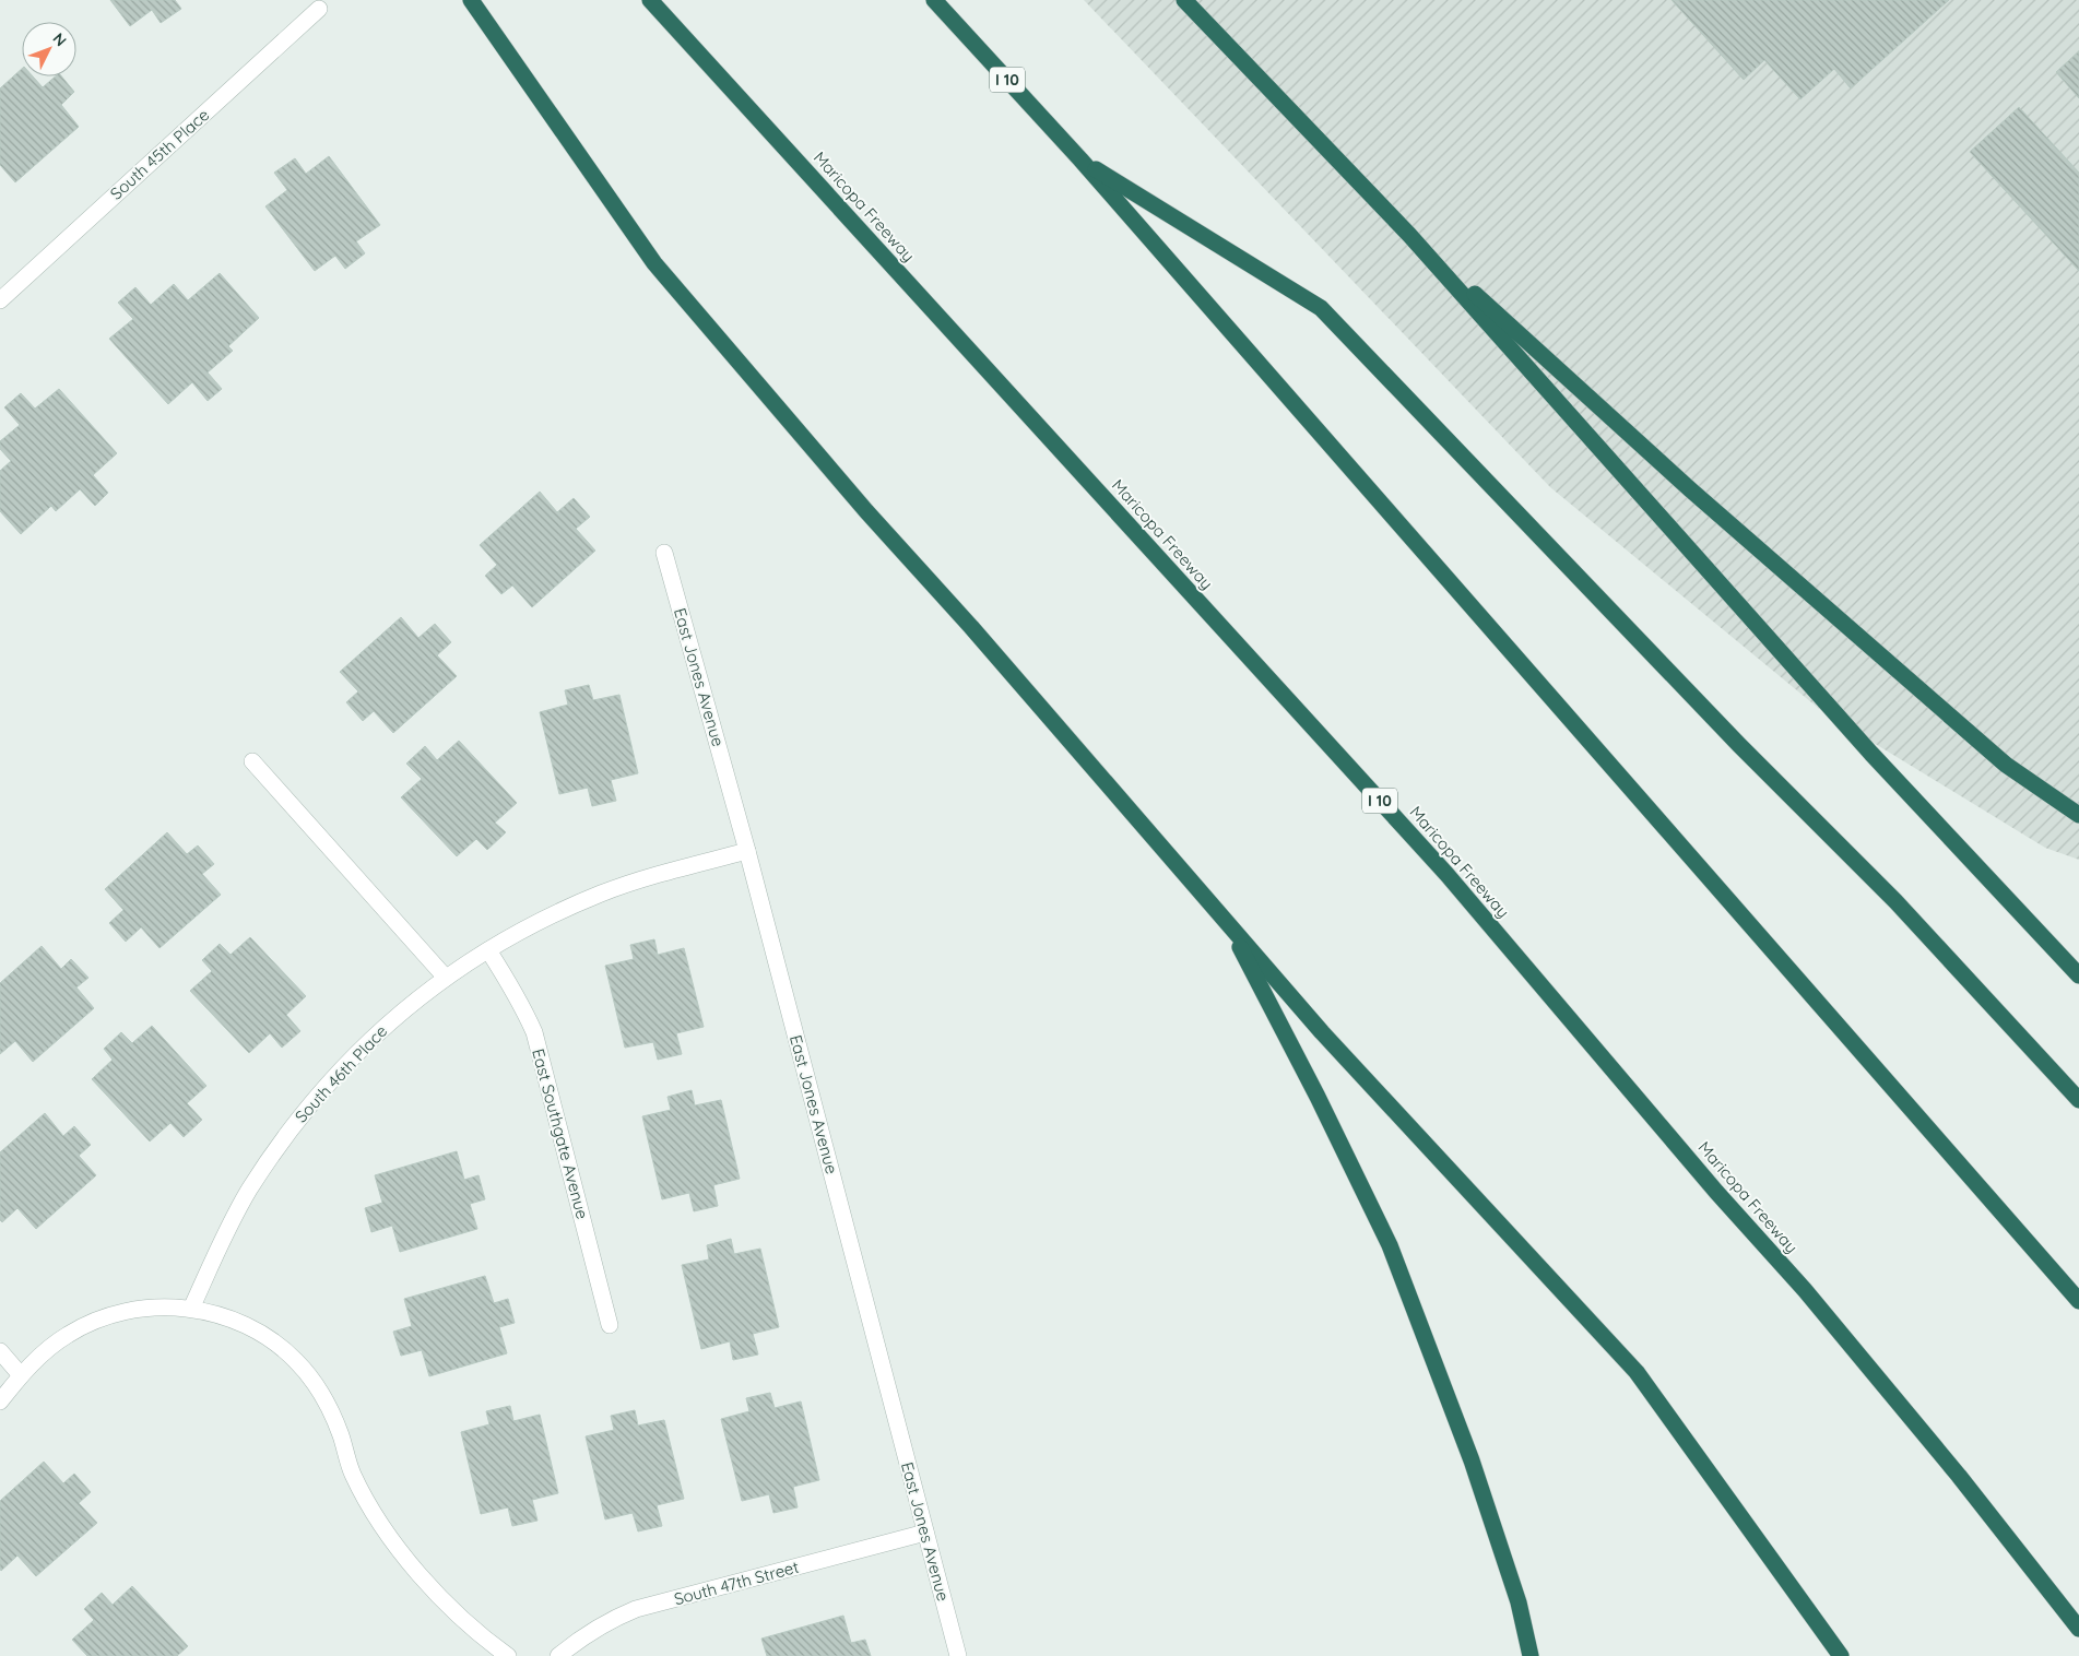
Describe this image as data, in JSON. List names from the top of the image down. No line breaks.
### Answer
{"streets":{"highway":["I 10","Maricopa Freeway"],"street":["South 45th Place","East Jones Avenue","South 46th Place","East Southgate Avenue","South 47th Street"]},"crossings":[["East Jones Avenue","South 46th Place"],["East Jones Avenue","South 47th Street"],["South 46th Place","East Southgate Avenue"]],"north":"top right"}
